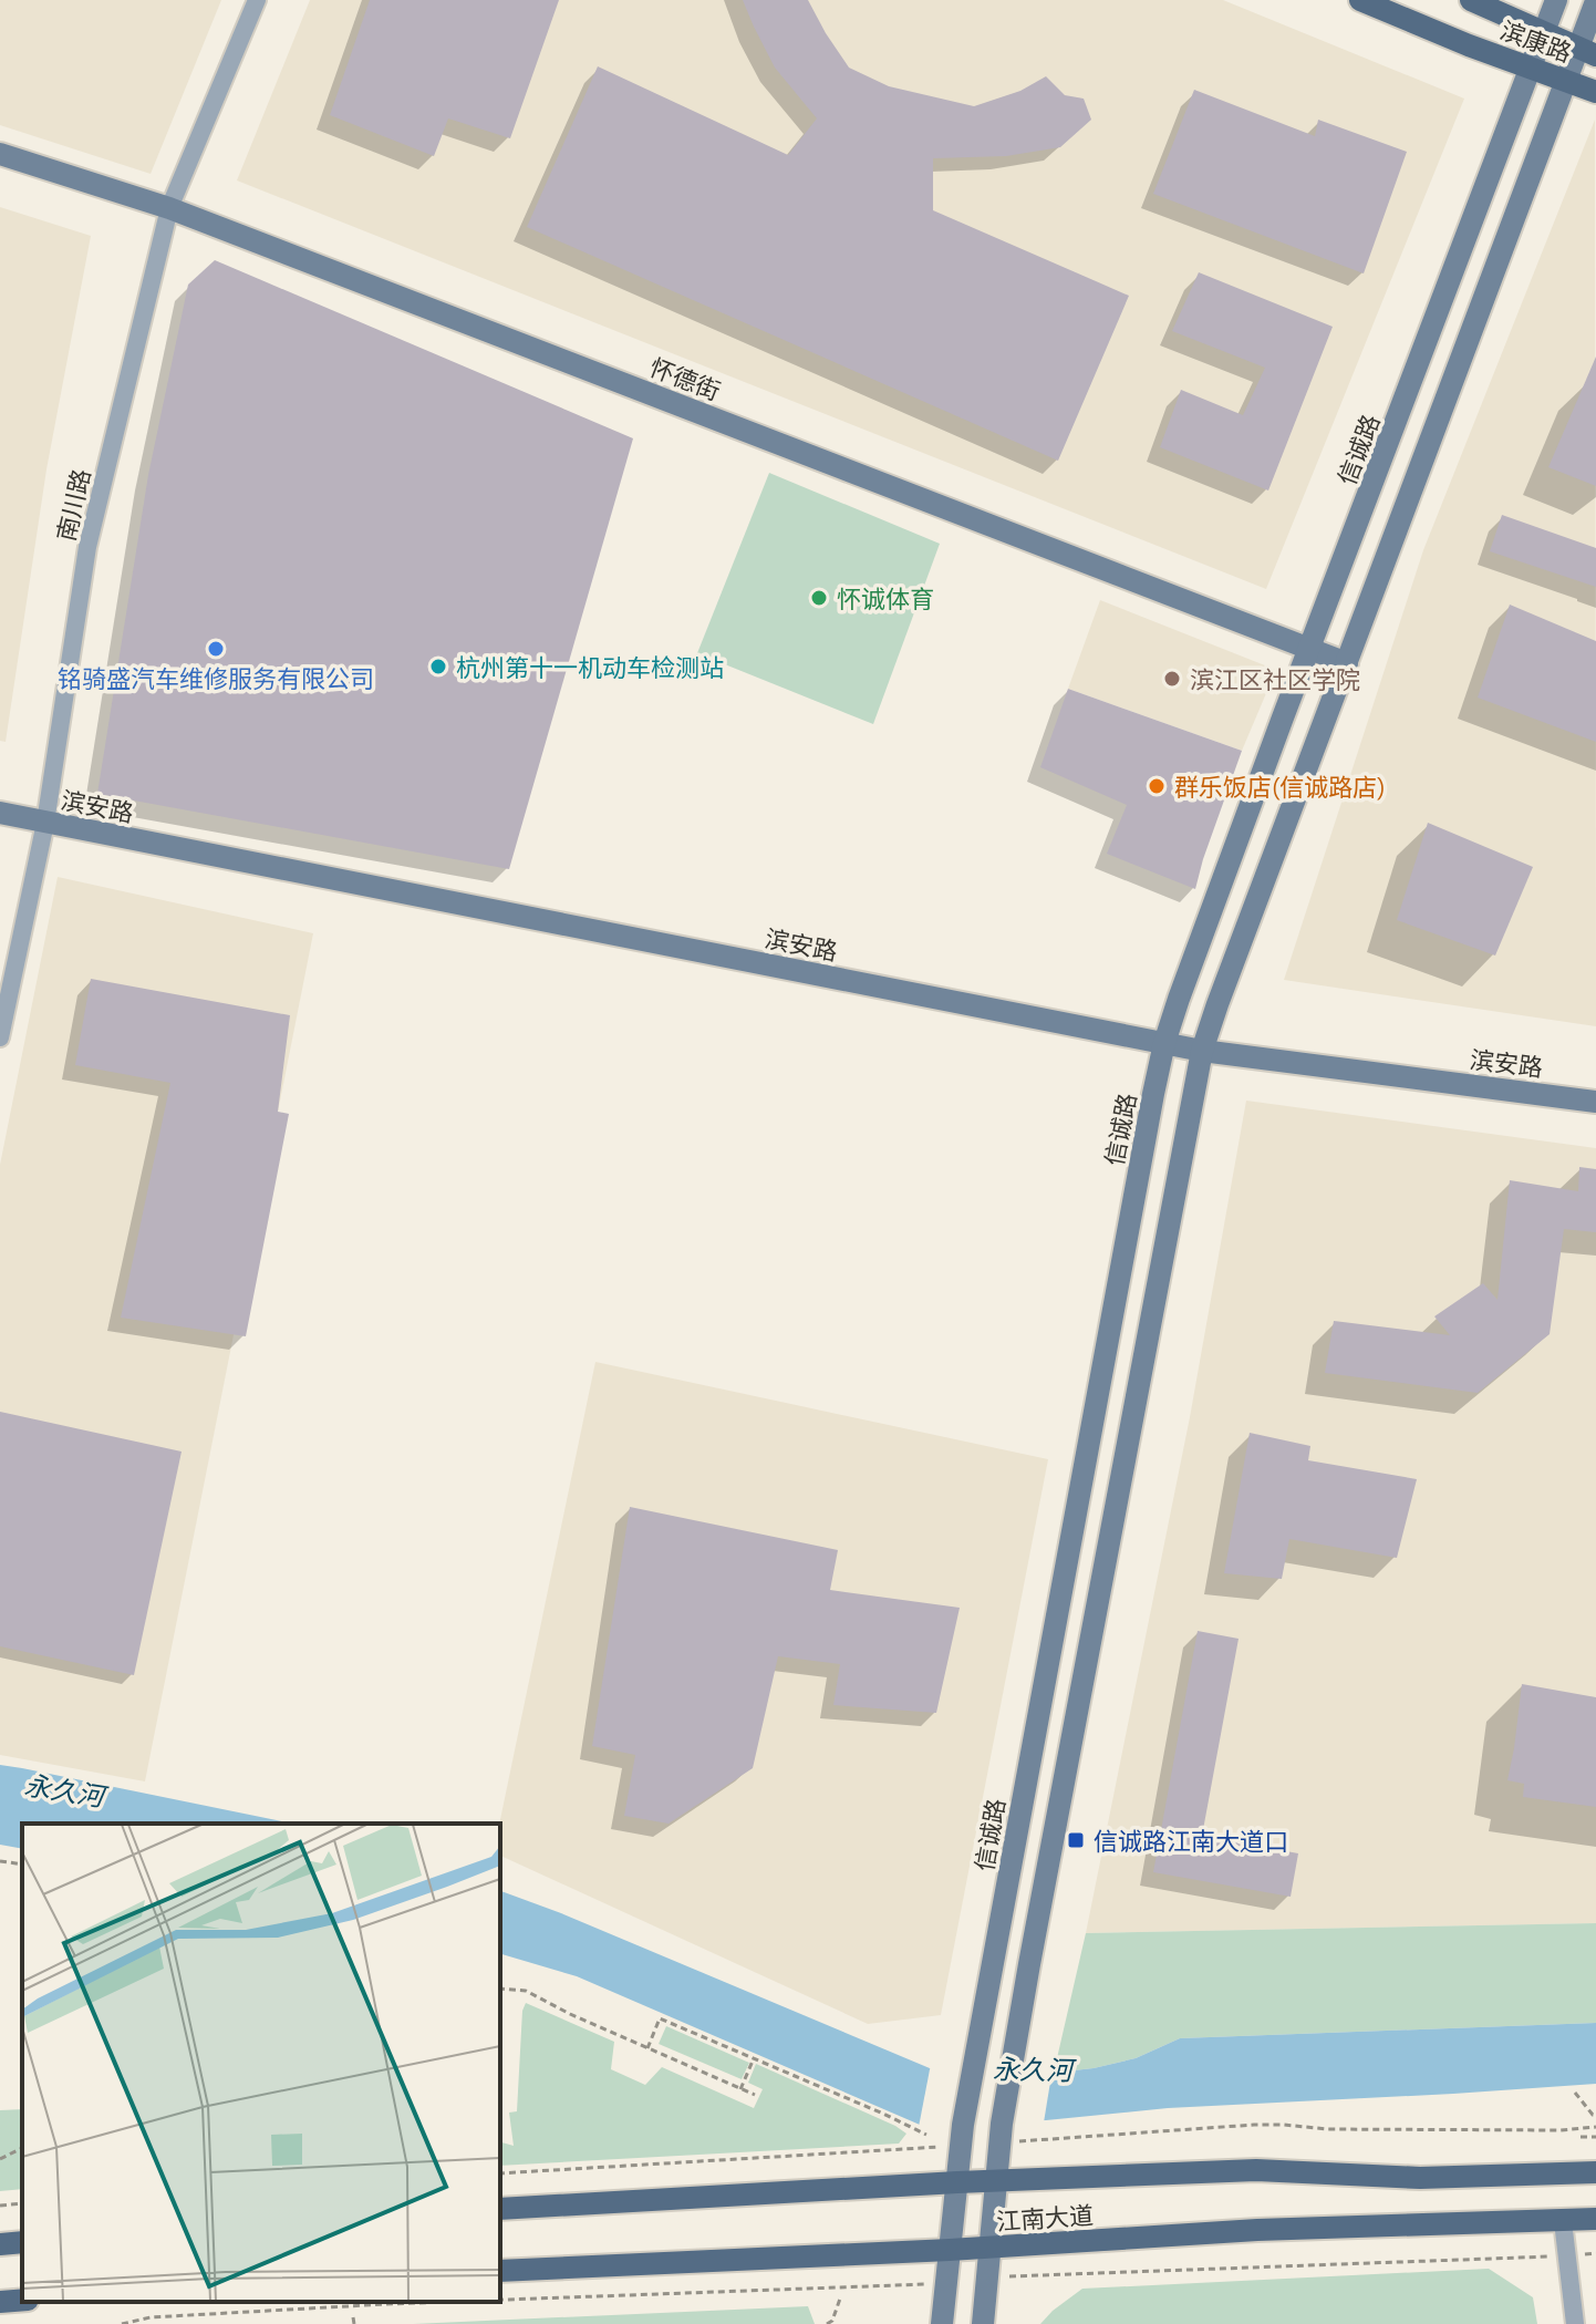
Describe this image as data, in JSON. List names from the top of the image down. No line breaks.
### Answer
{"streets":{"main road":["滨康路","怀德街","信诚路","滨安路","江南大道"],"street":["南川路"]},"crossings":[["滨康路","信诚路"],["怀德街","信诚路"],["怀德街","南川路"],["信诚路","滨安路"],["信诚路","江南大道"],["南川路","滨安路"]],"water":["永久河"],"places":{"other":["怀诚体育","铭骑盛汽车维修服务有限公司","杭州第十一机动车检测站","滨江区社区学院","群乐饭店(信诚路店)"],"transit":["信诚路江南大道口"]}}
